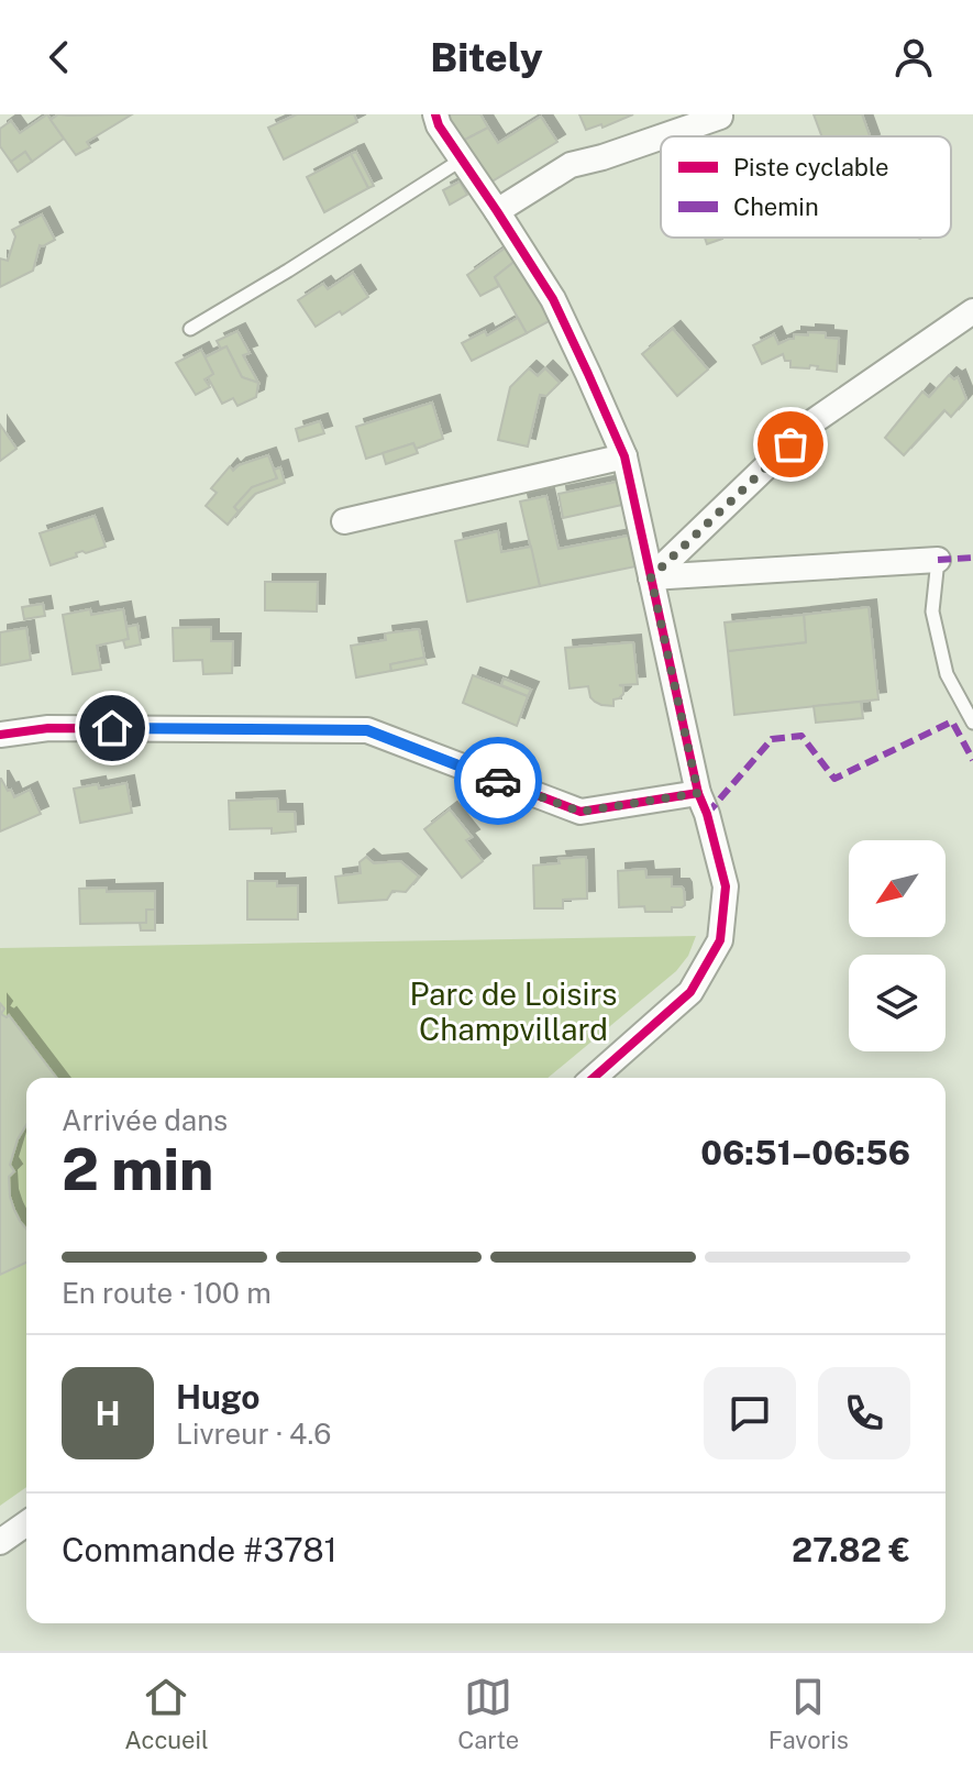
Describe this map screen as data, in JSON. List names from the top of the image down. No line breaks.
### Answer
{"parks":["Parc de Loisirs Champvillard"],"legend":["Piste cyclable","Chemin"],"north":"bottom left","page":{"header":"Bitely","heading":["2 min","Arrivée dans","06:51–06:56"],"panel":["Hugo","Livreur · 4.6","Commande #3781","27.82 €"],"bar":"En route · 100 m","round":"H","tabs":["Accueil","Carte","Favoris"]}}
